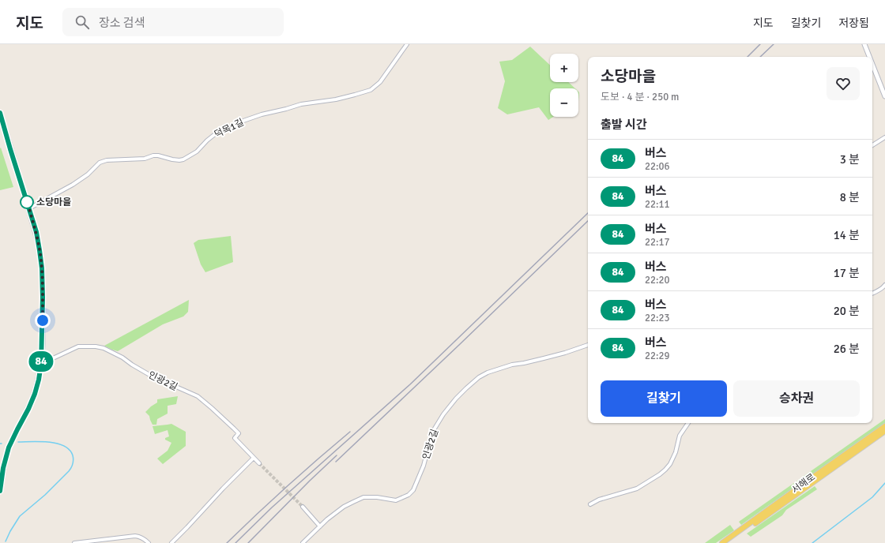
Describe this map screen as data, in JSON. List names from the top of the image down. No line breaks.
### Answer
{"streets":{"main road":["서해로"],"street":["덕목1길","인광2길"]},"places":["소당마을"],"lines":["bus line 84"],"page":{"header":"지도","search":"장소 검색","nav":["지도","길찾기","저장됨"],"on_map":"84","map_buttons":["+","−"],"heading":[["소당마을","도보 · 4 분 · 250 m"],"출발 시간"],"list":[{"mark":"84","name":"버스","note":"22:06","value":"3 분"},{"mark":"84","name":"버스","note":"22:11","value":"8 분"},{"mark":"84","name":"버스","note":"22:17","value":"14 분"},{"mark":"84","name":"버스","note":"22:20","value":"17 분"},{"mark":"84","name":"버스","note":"22:23","value":"20 분"},{"mark":"84","name":"버스","note":"22:29","value":"26 분"}],"buttons":["길찾기","승차권"]}}
